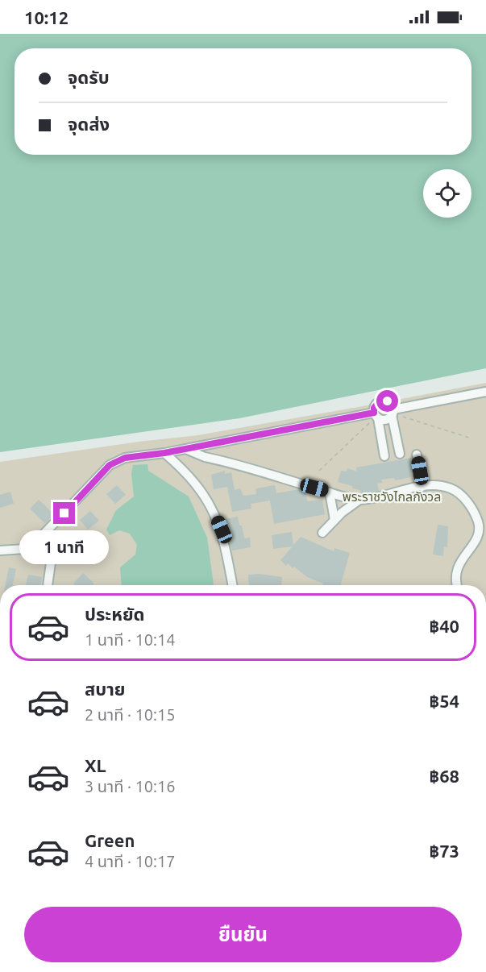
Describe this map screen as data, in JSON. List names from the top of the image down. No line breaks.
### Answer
{"parks":["พระราชวังไกลกังวล"],"page":{"status":"10:12","banner":["จุดรับ","จุดส่ง"],"bubble":"1 นาที","list":[{"name":"ประหยัด","note":"1 นาที · 10:14","value":"฿40"},{"name":"สบาย","note":"2 นาที · 10:15","value":"฿54"},{"name":"XL","note":"3 นาที · 10:16","value":"฿68"},{"name":"Green","note":"4 นาที · 10:17","value":"฿73"}],"buttons":"ยืนยัน"}}
